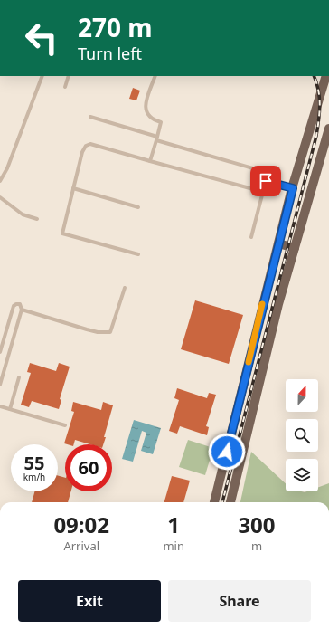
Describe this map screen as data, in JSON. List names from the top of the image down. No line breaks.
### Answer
{"north":"top","page":{"turn":["270 m","Turn left"],"speed":"55 km/h","limit":"60","eta":["09:02","Arrival","1","min","300","m"],"buttons":["Exit","Share"]}}
